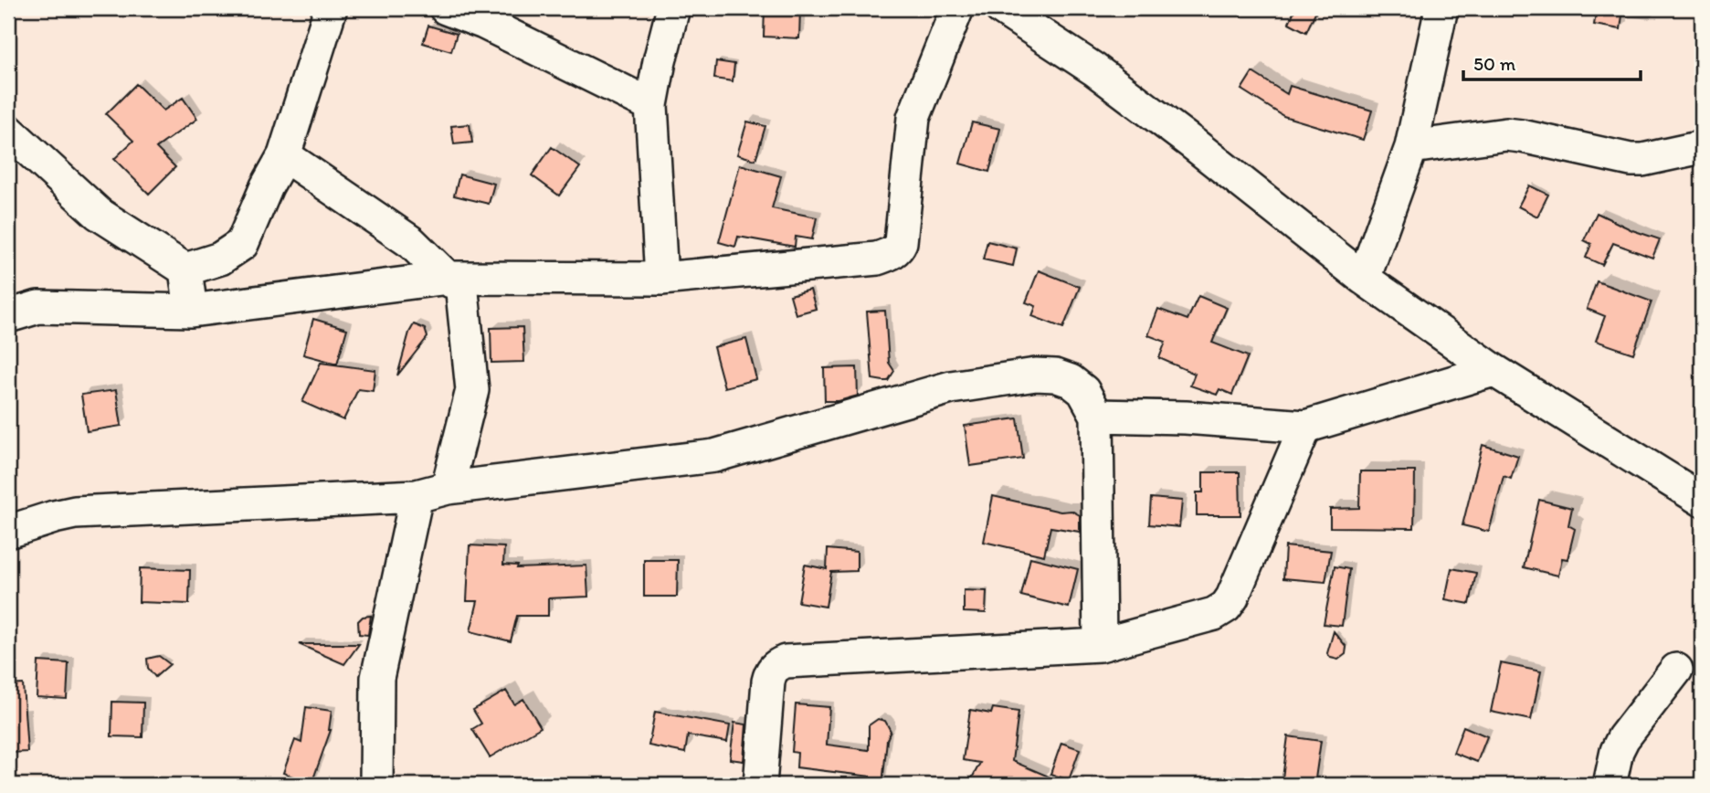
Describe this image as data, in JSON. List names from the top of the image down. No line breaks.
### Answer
{"scale_bar":"50 m"}
